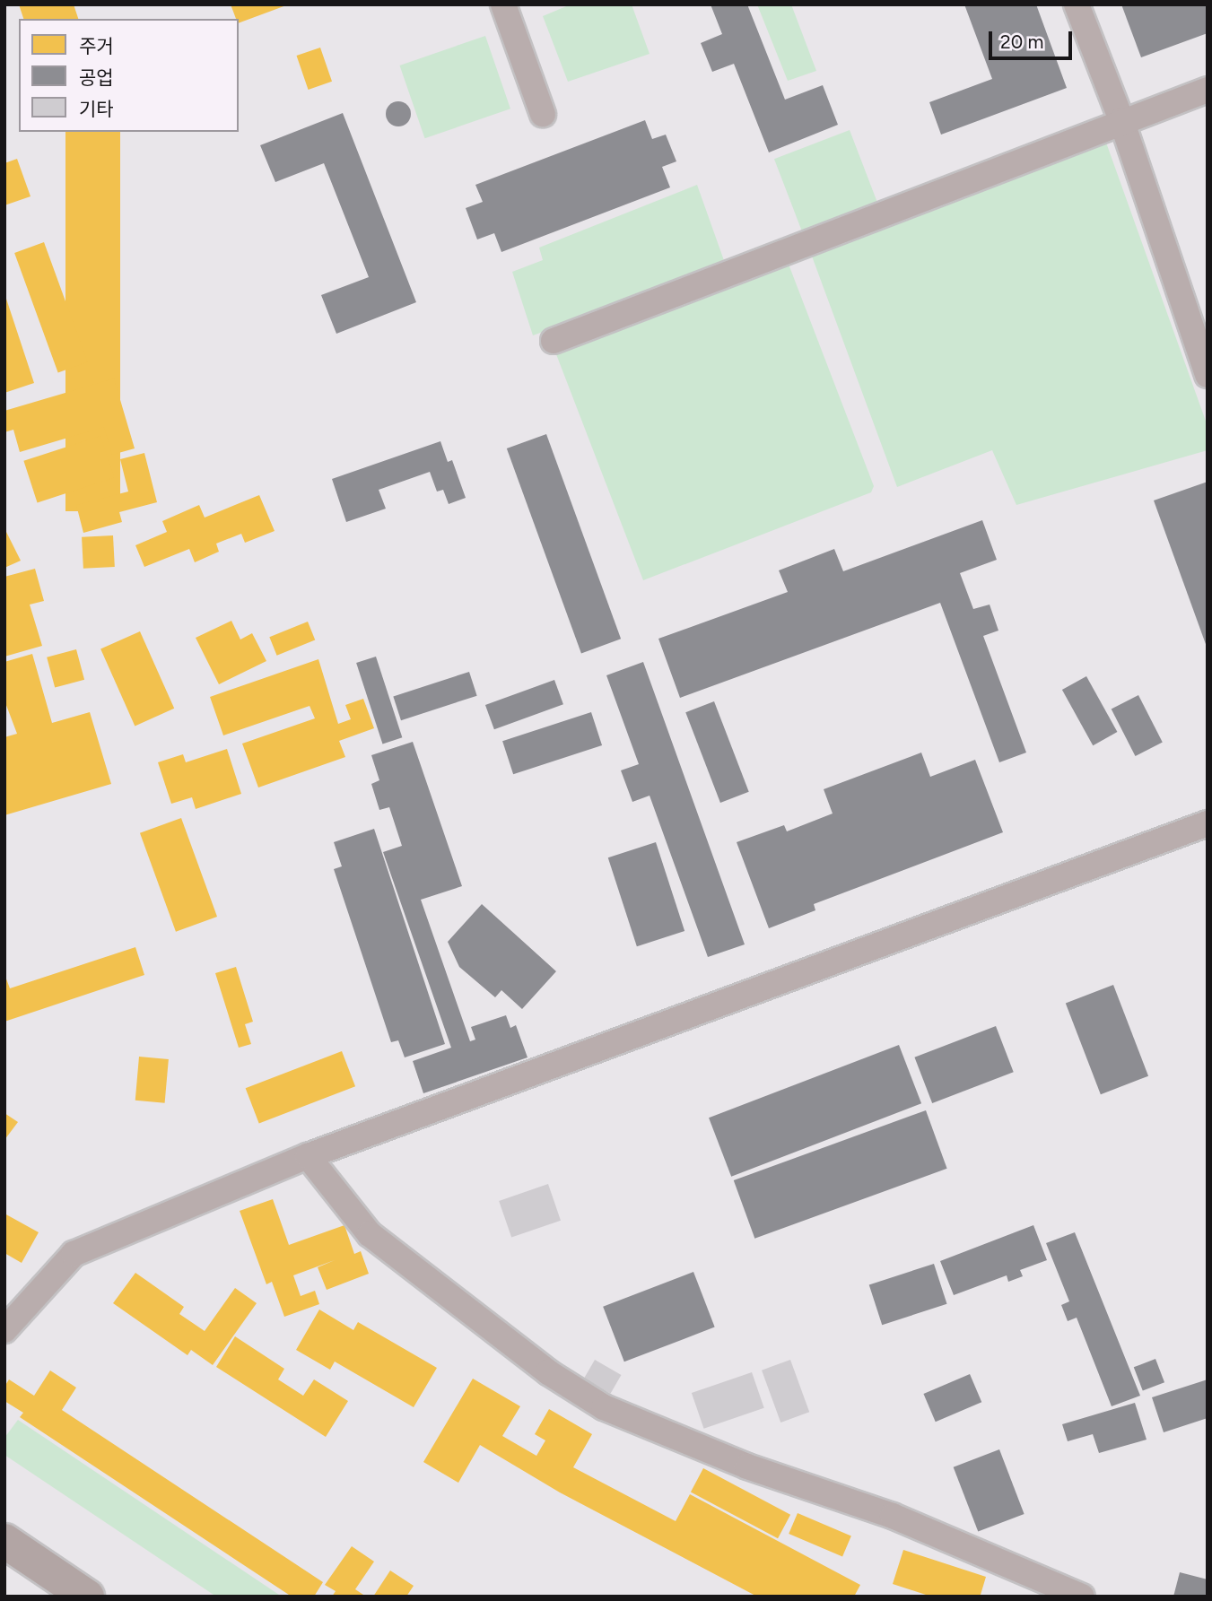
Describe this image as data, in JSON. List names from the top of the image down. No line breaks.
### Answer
{"legend":["주거","공업","기타"],"scale_bar":"20 m"}
